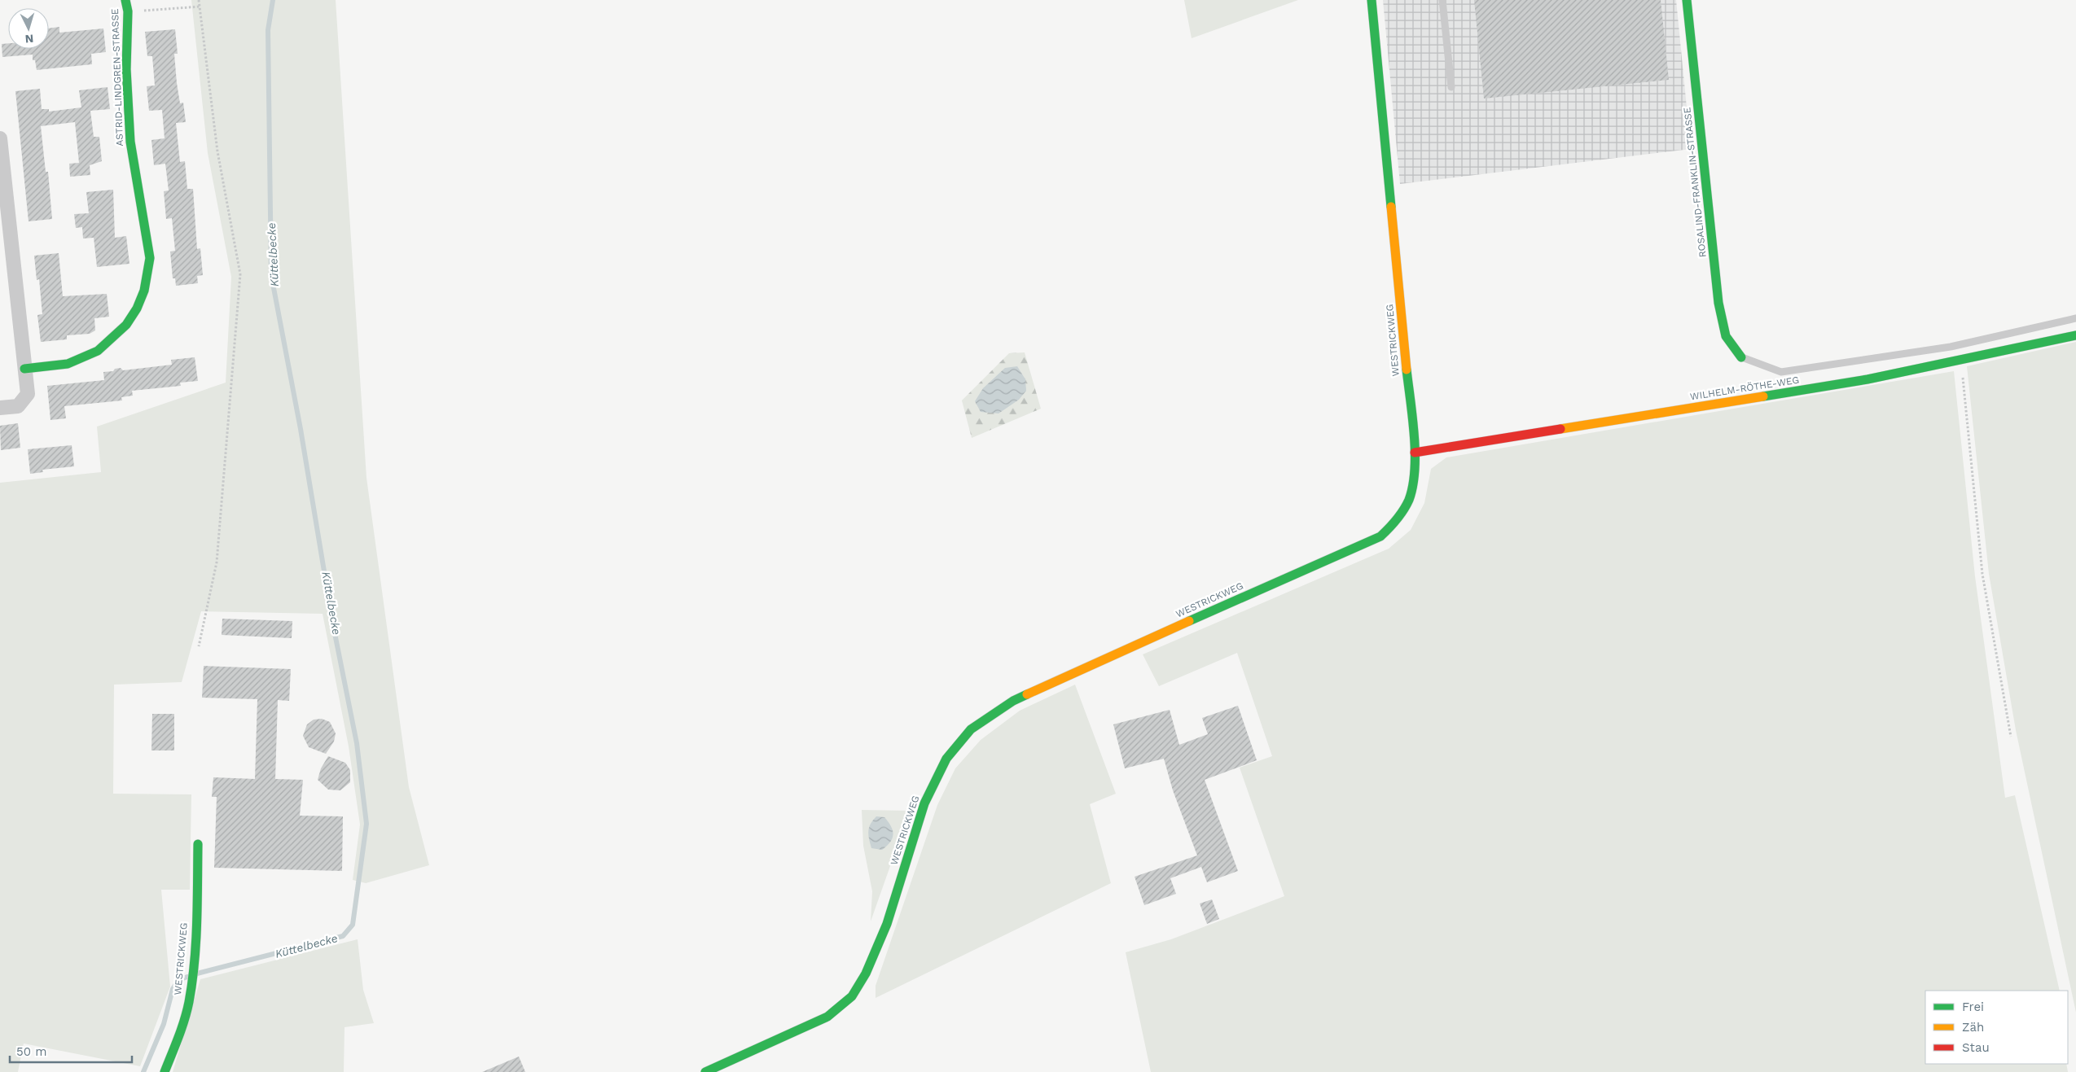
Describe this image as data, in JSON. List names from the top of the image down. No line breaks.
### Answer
{"streets":{"street":["ASTRID-LINDGREN-STRASSE","ROSALIND-FRANKLIN-STRASSE","WESTRICKWEG","WILHELM-RÖTHE-WEG"]},"crossings":[["WESTRICKWEG","WILHELM-RÖTHE-WEG"]],"water":["Küttelbecke"],"legend":["Frei","Zäh","Stau"],"scale_bar":"50 m","north":"bottom"}
